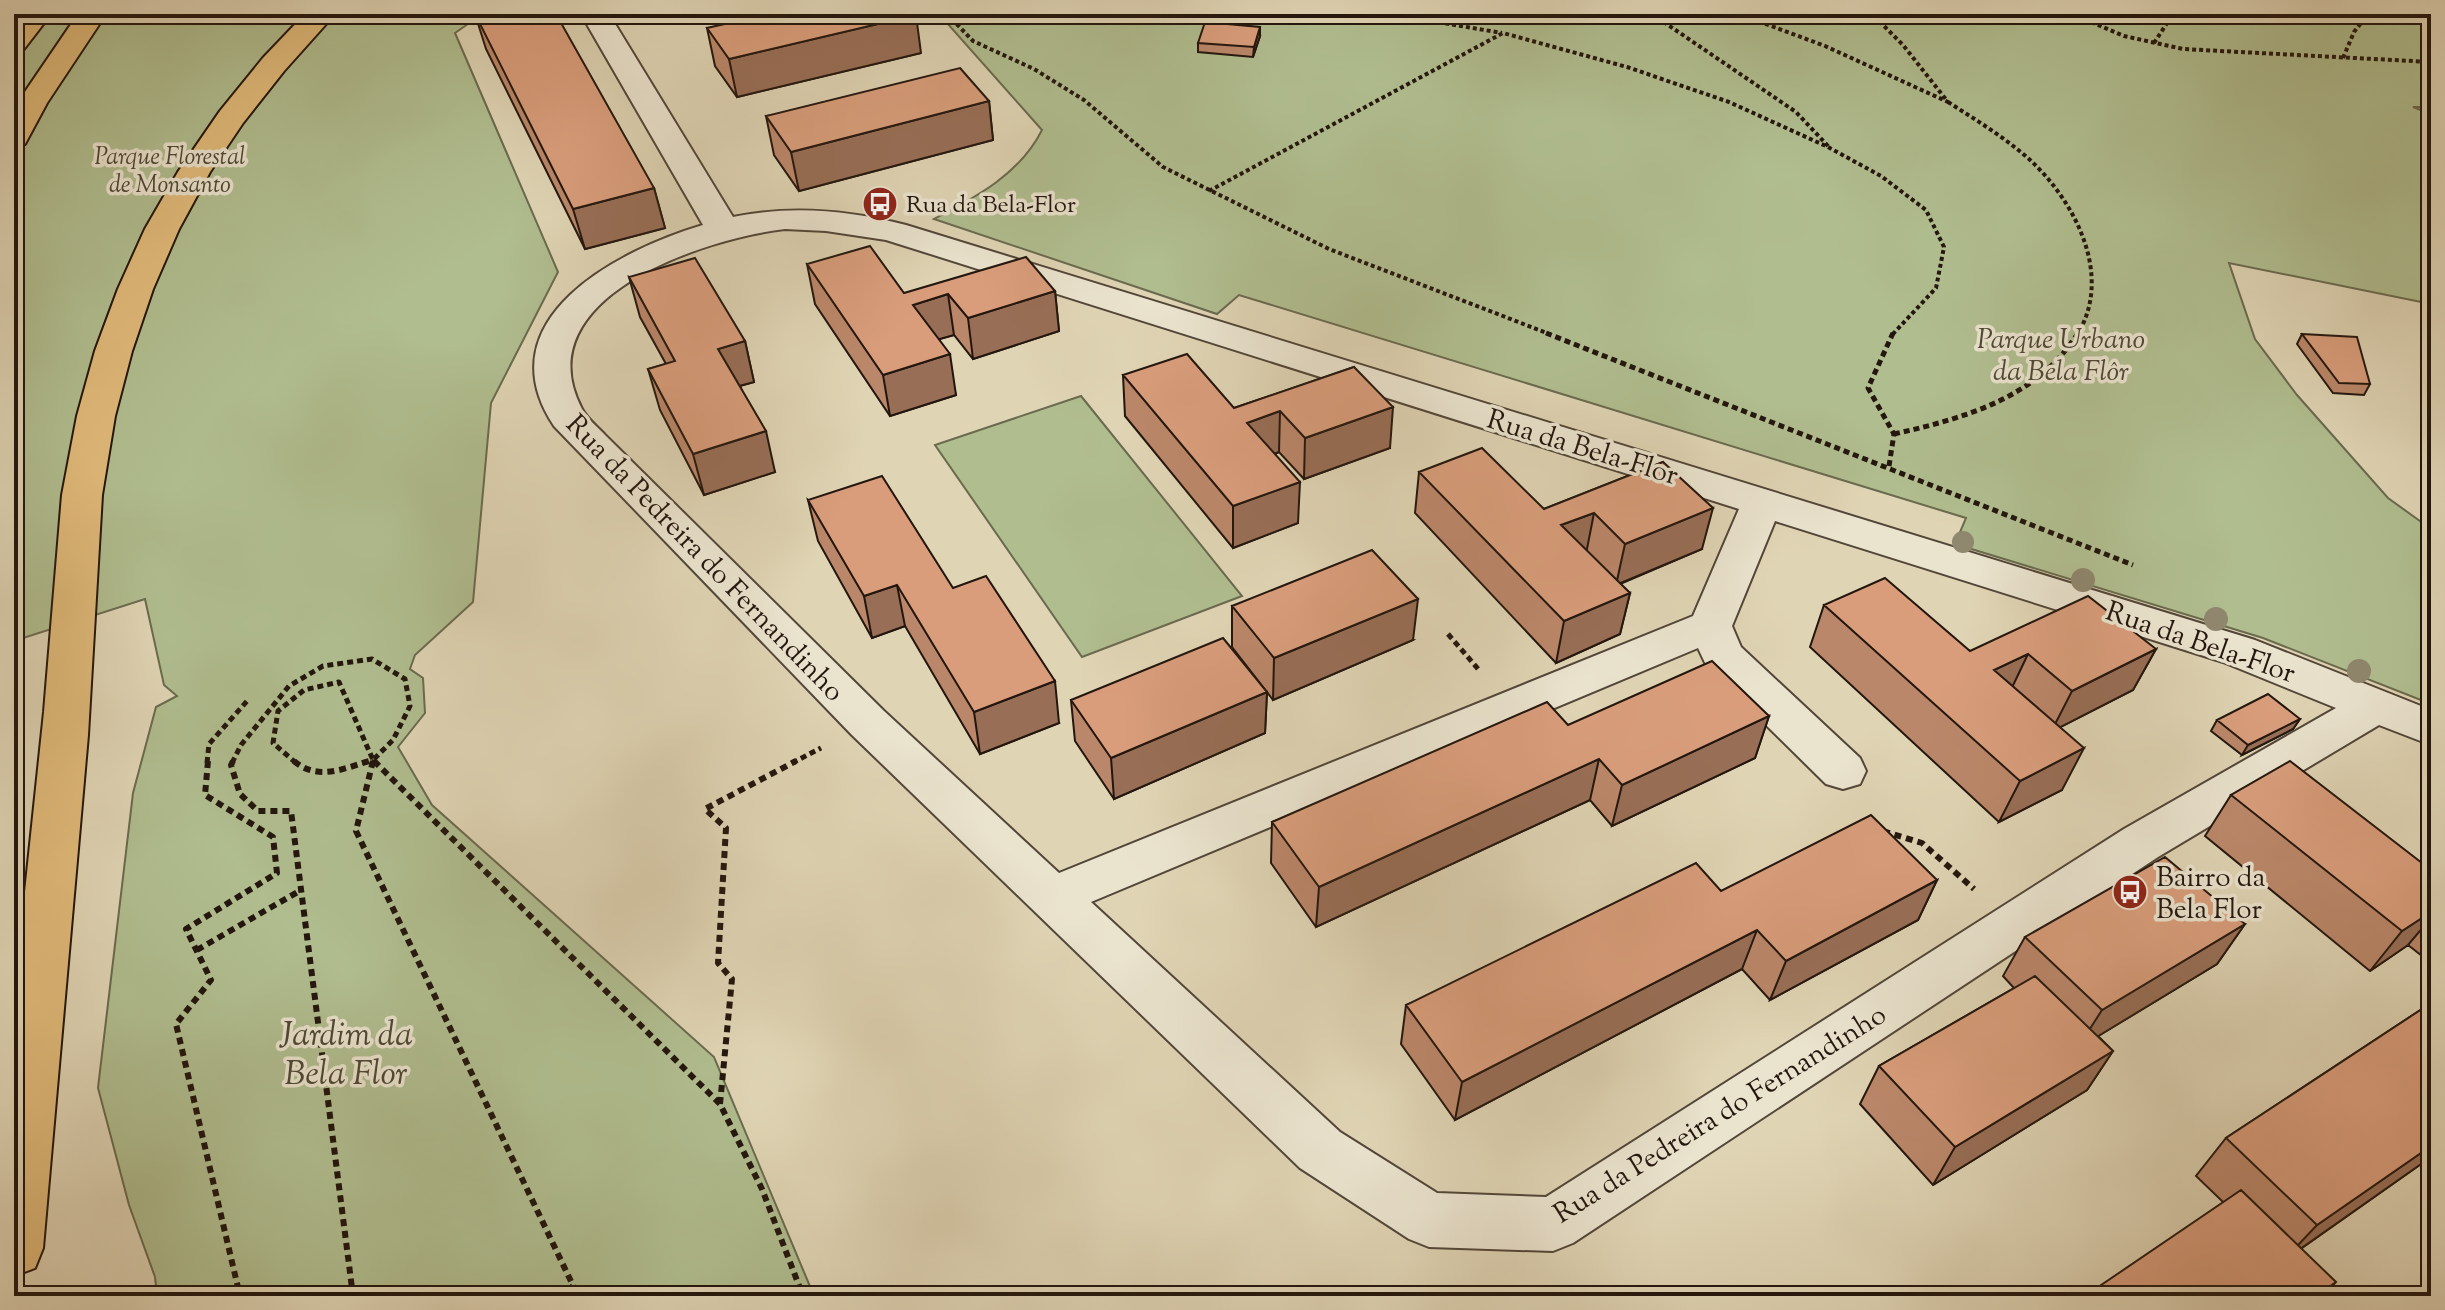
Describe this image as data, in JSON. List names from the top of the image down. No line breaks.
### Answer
{"streets":{"street":["Rua da Bela-Flor","Rua da Pedreira do Fernandinho"]},"crossings":[["Rua da Bela-Flor","Rua da Pedreira do Fernandinho"]],"parks":["Parque Florestal de Monsanto","Parque Urbano da Bela Flôr","Jardim da Bela Flor"],"places":{"bus stop":["Rua da Bela-Flor","Bairro da Bela Flor"]}}
